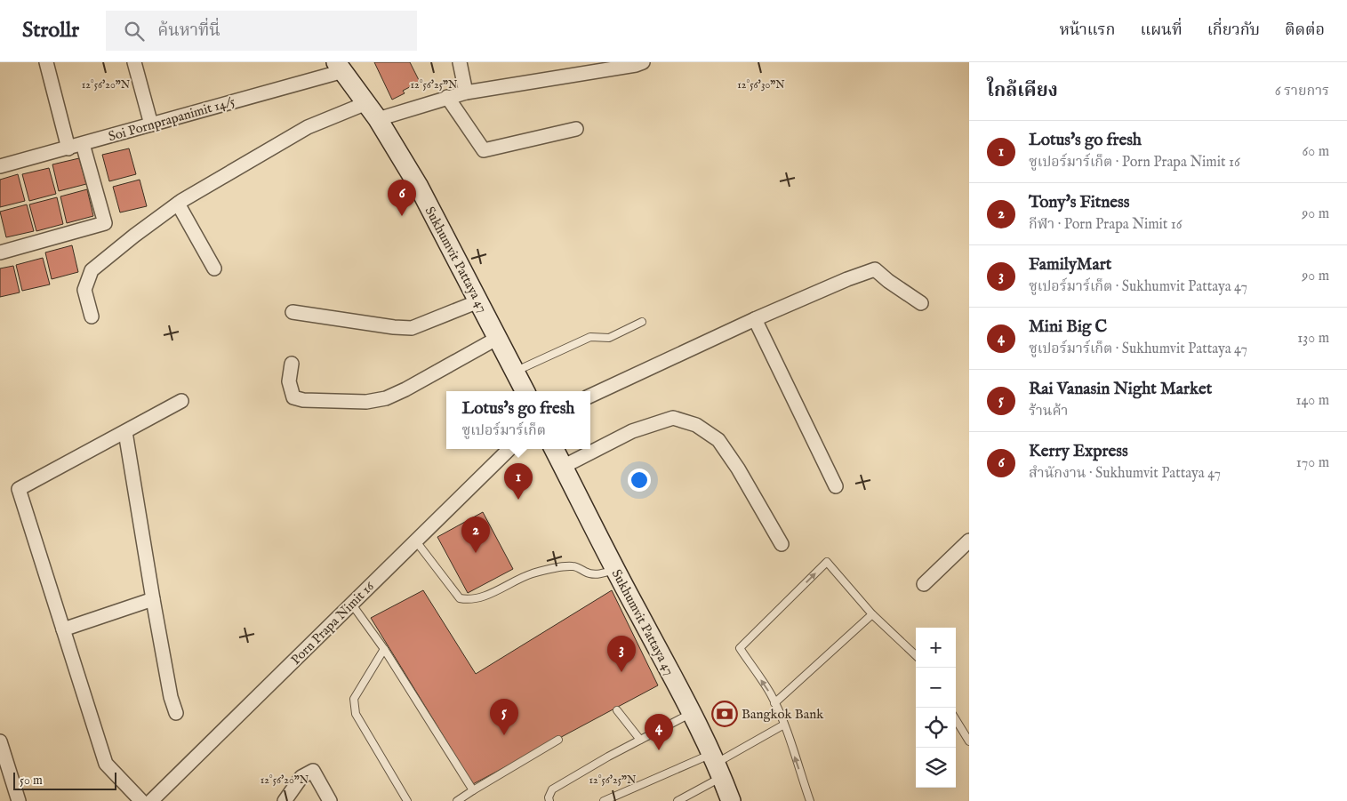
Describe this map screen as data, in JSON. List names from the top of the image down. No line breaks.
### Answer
{"streets":{"street":["Soi Pornprapanimit 14/5","Sukhumvit Pattaya 47","Porn Prapa Nimit 16"]},"crossings":[["Soi Pornprapanimit 14/5","Sukhumvit Pattaya 47"]],"places":{"bank":["Bangkok Bank"]},"scale_bar":"50 m","page":{"header":"Strollr","search":"ค้นหาที่นี่","nav":["หน้าแรก","แผนที่","เกี่ยวกับ","ติดต่อ"],"heading":["ใกล้เคียง","6 รายการ"],"list":[{"mark":"1","name":"Lotus's go fresh","note":"ซูเปอร์มาร์เก็ต · Porn Prapa Nimit 16","value":"60 m"},{"mark":"2","name":"Tony's Fitness","note":"กีฬา · Porn Prapa Nimit 16","value":"90 m"},{"mark":"3","name":"FamilyMart","note":"ซูเปอร์มาร์เก็ต · Sukhumvit Pattaya 47","value":"90 m"},{"mark":"4","name":"Mini Big C","note":"ซูเปอร์มาร์เก็ต · Sukhumvit Pattaya 47","value":"130 m"},{"mark":"5","name":"Rai Vanasin Night Market","note":"ร้านค้า","value":"140 m"},{"mark":"6","name":"Kerry Express","note":"สำนักงาน · Sukhumvit Pattaya 47","value":"170 m"}],"pins":["6","1","2","3","5","4"],"popup":["Lotus's go fresh","ซูเปอร์มาร์เก็ต"],"map_buttons":["+","−"],"scale":"50 m"},"coordinates":["12°56'20\"N","12°56'25\"N","12°56'30\"N"]}
